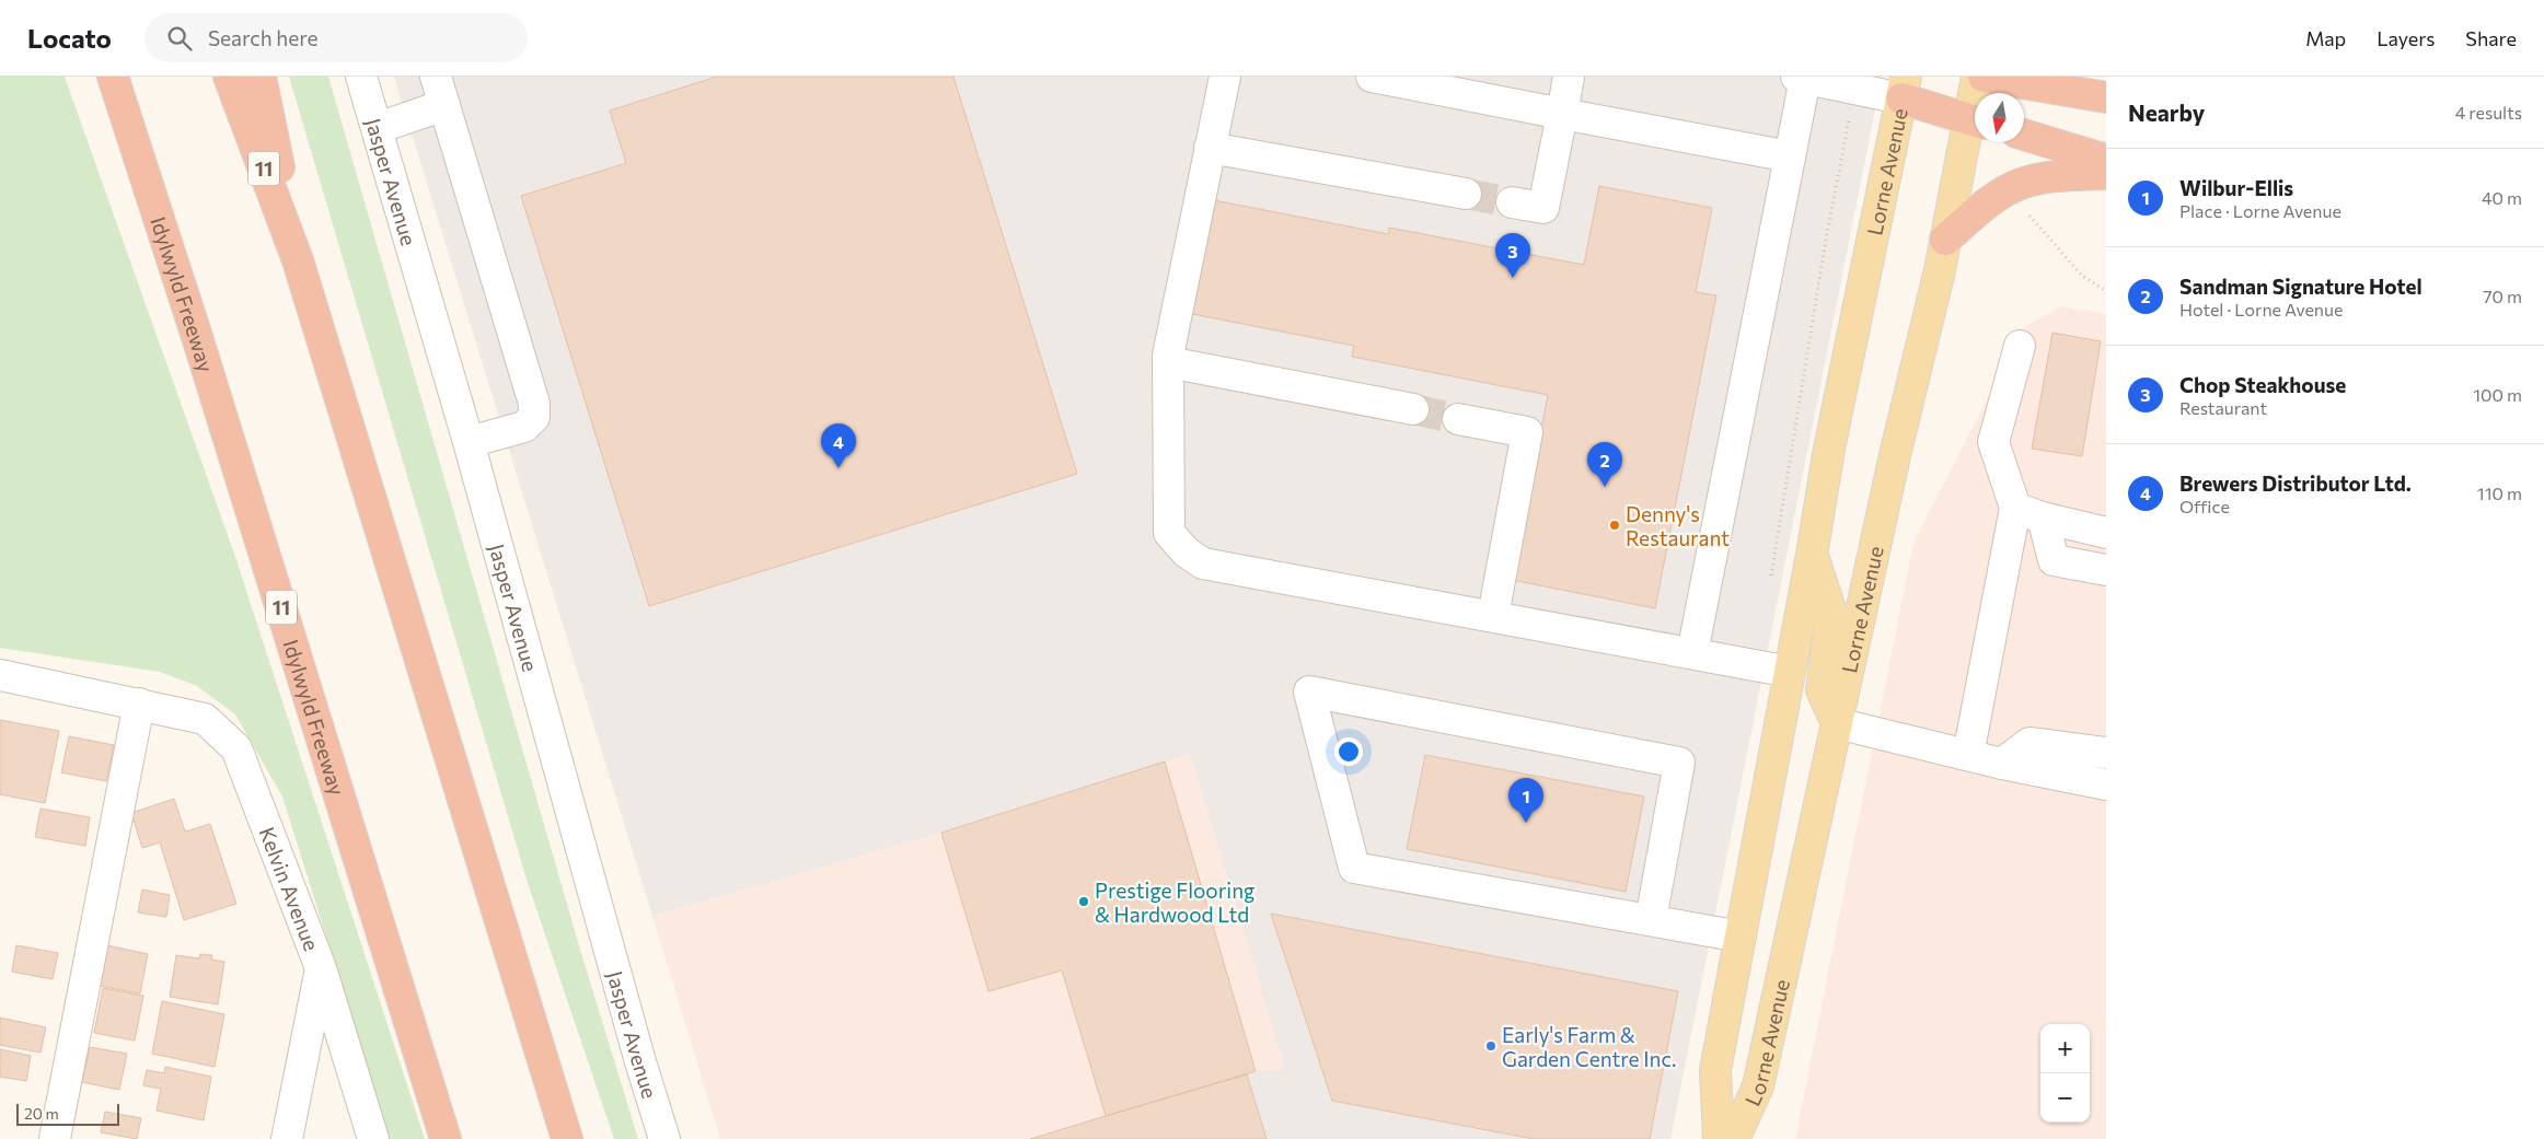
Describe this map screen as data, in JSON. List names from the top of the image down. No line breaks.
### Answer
{"streets":{"highway":["11","Idylwyld Freeway"],"main road":["Lorne Avenue"],"street":["Jasper Avenue","Kelvin Avenue"]},"places":["Denny's Restaurant","Prestige Flooring & Hardwood Ltd","Early's Farm & Garden Centre Inc."],"scale_bar":"20 m","north":"bottom","page":{"header":"Locato","search":"Search here","nav":["Map","Layers","Share"],"heading":["Nearby","4 results"],"list":[{"mark":"1","name":"Wilbur-Ellis","note":"Place · Lorne Avenue","value":"40 m"},{"mark":"2","name":"Sandman Signature Hotel","note":"Hotel · Lorne Avenue","value":"70 m"},{"mark":"3","name":"Chop Steakhouse","note":"Restaurant","value":"100 m"},{"mark":"4","name":"Brewers Distributor Ltd.","note":"Office","value":"110 m"}],"pins":["3","4","2","1"],"map_buttons":["+","−"],"scale":"20 m"}}
